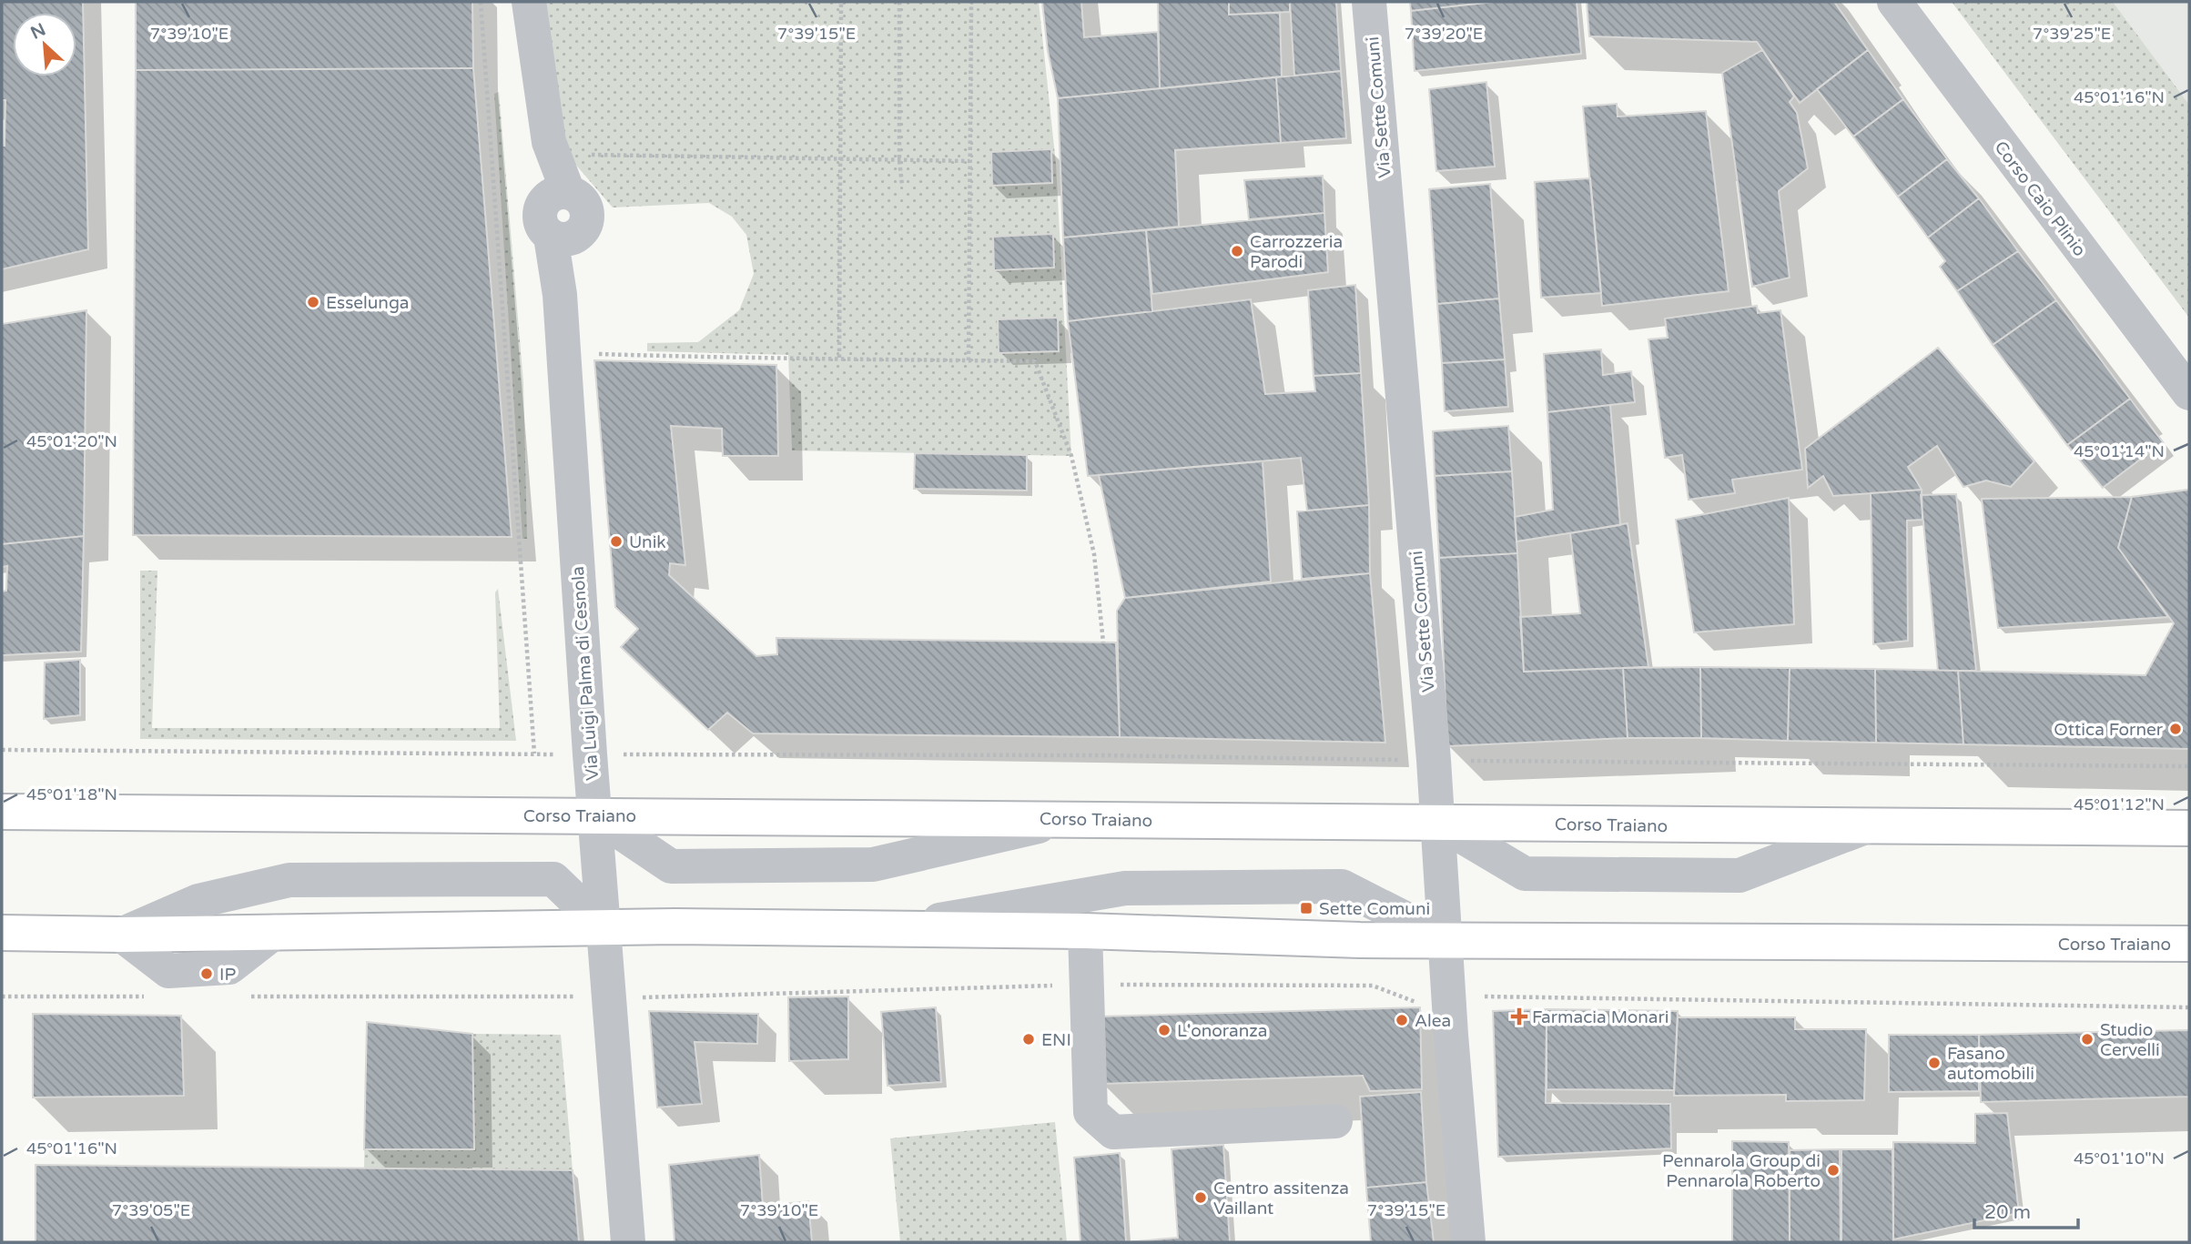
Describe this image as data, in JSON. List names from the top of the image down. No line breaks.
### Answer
{"streets":{"main road":["Corso Traiano"],"street":["Via Sette Comuni","Corso Caio Plinio","Via Luigi Palma di Cesnola"]},"crossings":[["Via Sette Comuni","Corso Traiano"],["Via Luigi Palma di Cesnola","Corso Traiano"]],"places":{"other":["Carrozzeria Parodi","Esselunga","Unik","Ottica Forner","IP","Alea","L'onoranza","ENI","Studio Cervelli","Fasano automobili","Pennarola Group di Pennarola Roberto","Centro assitenza Vaillant"],"transit":["Sette Comuni"],"health":["Farmacia Monari"]},"scale_bar":"20 m","north":"top left","coordinates":["7°39'10\"E","7°39'15\"E","7°39'20\"E","7°39'25\"E","45°01'16\"N","45°01'20\"N","45°01'14\"N","45°01'18\"N","45°01'12\"N","45°01'10\"N","7°39'05\"E"]}
